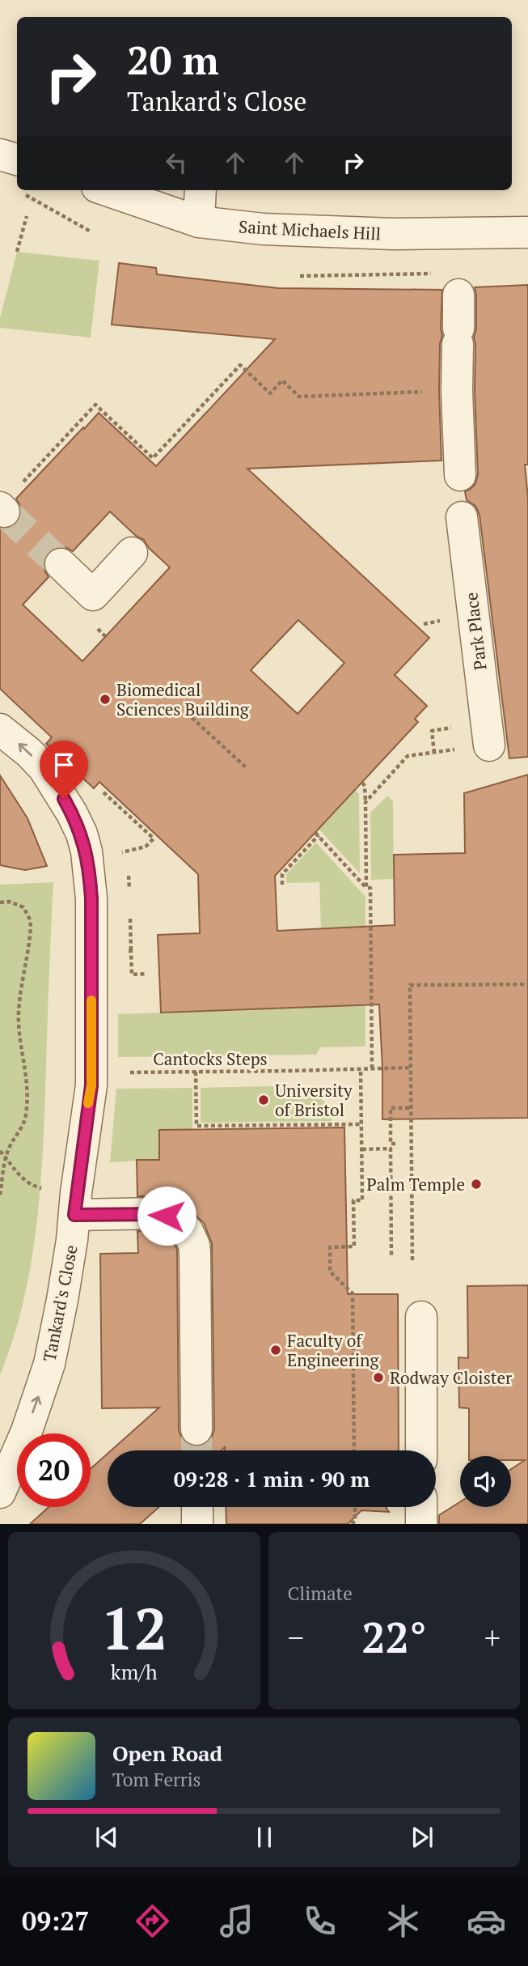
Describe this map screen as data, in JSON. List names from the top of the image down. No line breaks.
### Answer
{"streets":{"street":["Saint Michaels Hill","Park Place","Tankard's Close"],"path":["Cantocks Steps"]},"one_way":["Tankard's Close"],"places":["Biomedical Sciences Building","University of Bristol","Palm Temple","Faculty of Engineering","Rodway Cloister"],"page":{"turn":["20 m","Tankard's Close"],"limit":"20","trip":"09:28 · 1 min · 90 m","tile":"Climate","heat":["−","22°","+"],"song":["Open Road","Tom Ferris"],"tabs":"09:27","gauge":["12","km/h"]}}
